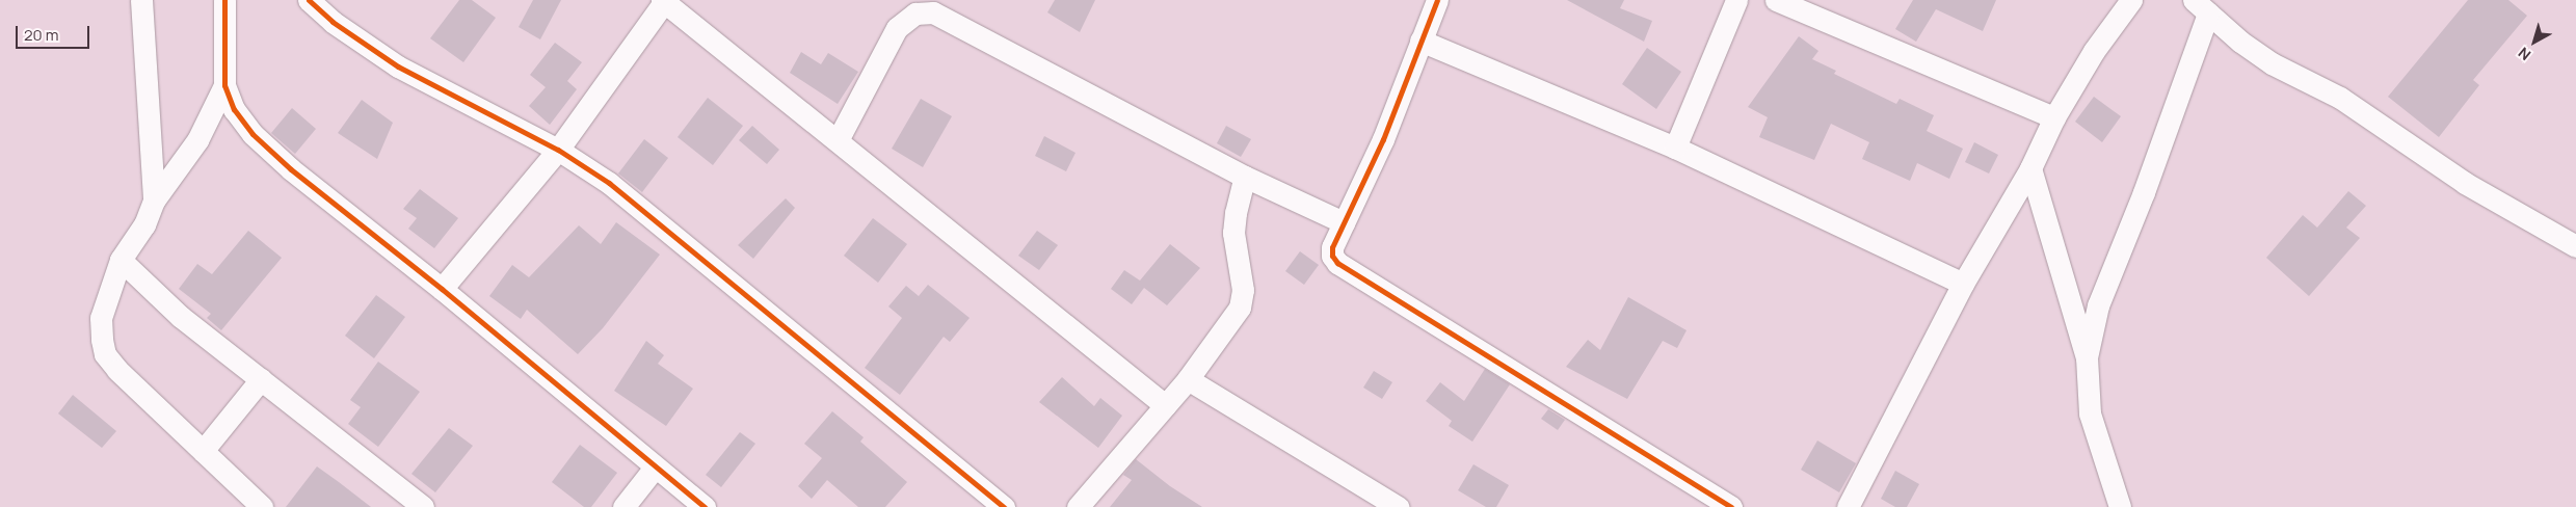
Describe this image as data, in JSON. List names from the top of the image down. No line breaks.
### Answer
{"scale_bar":"20 m","north":"bottom left"}
